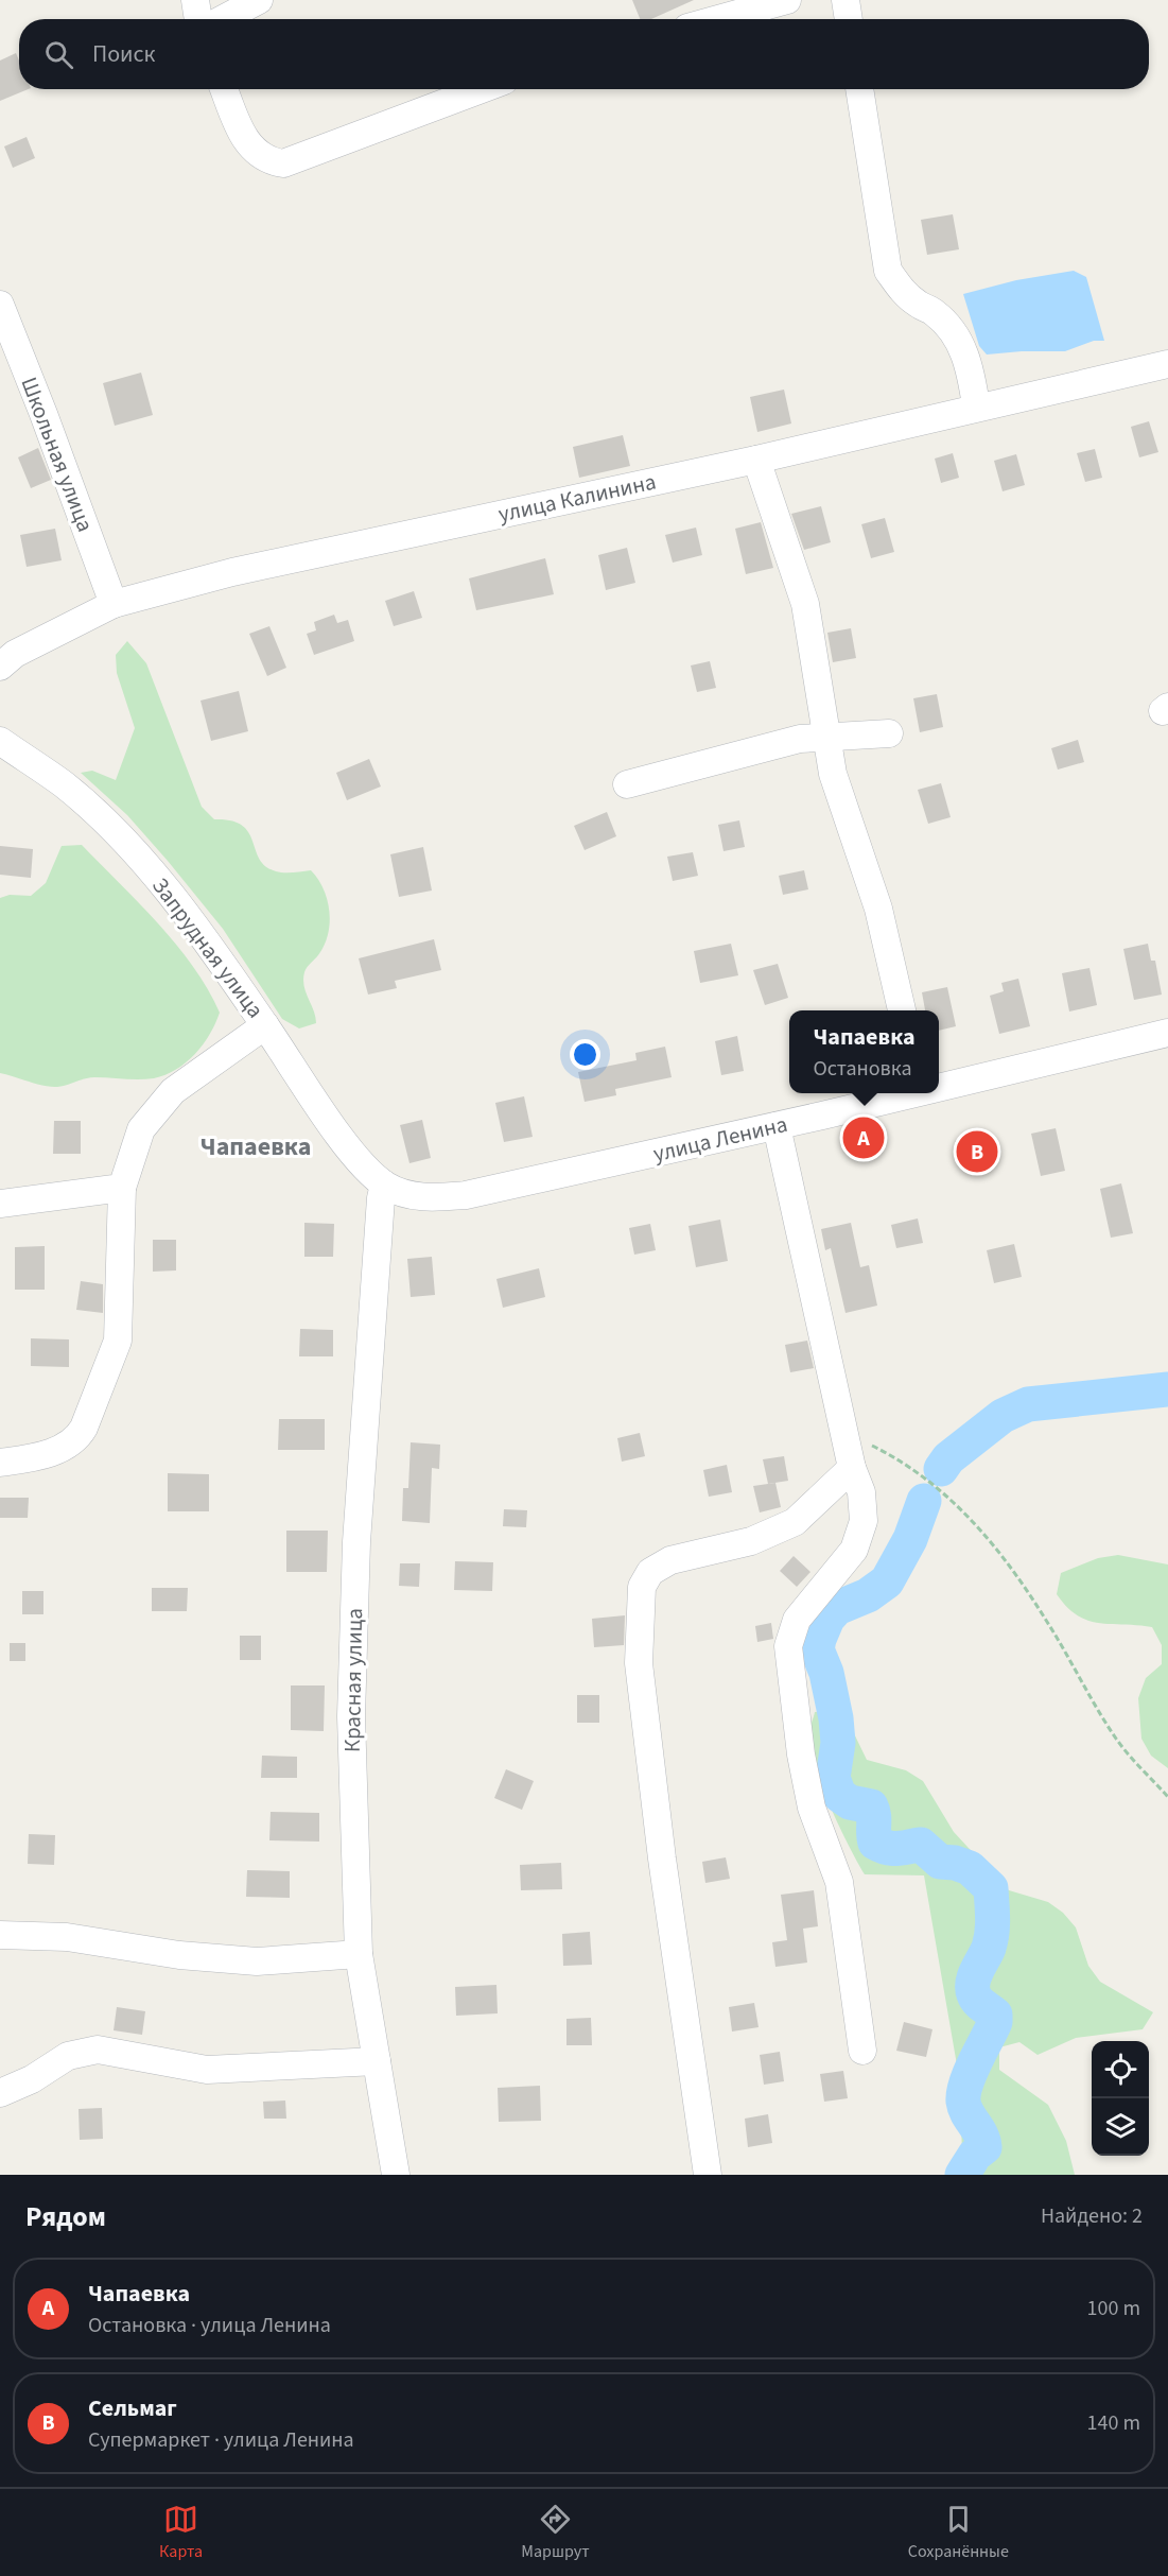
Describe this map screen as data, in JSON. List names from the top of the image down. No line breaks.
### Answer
{"streets":{"street":["Школьная улица","улица Калинина","Запрудная улица","улица Ленина","Красная улица"]},"crossings":[["Школьная улица","улица Калинина"],["Запрудная улица","улица Ленина"],["Запрудная улица","Красная улица"],["улица Ленина","Красная улица"]],"districts":["Чапаевка"],"page":{"search":"Поиск","popup":["Чапаевка","Остановка"],"pins":["A","B"],"heading":["Рядом","Найдено: 2"],"list":[{"mark":"A","name":"Чапаевка","note":"Остановка · улица Ленина","value":"100 m"},{"mark":"B","name":"Сельмаг","note":"Супермаркет · улица Ленина","value":"140 m"}],"nav":["Карта","Маршрут","Сохранённые"]}}
